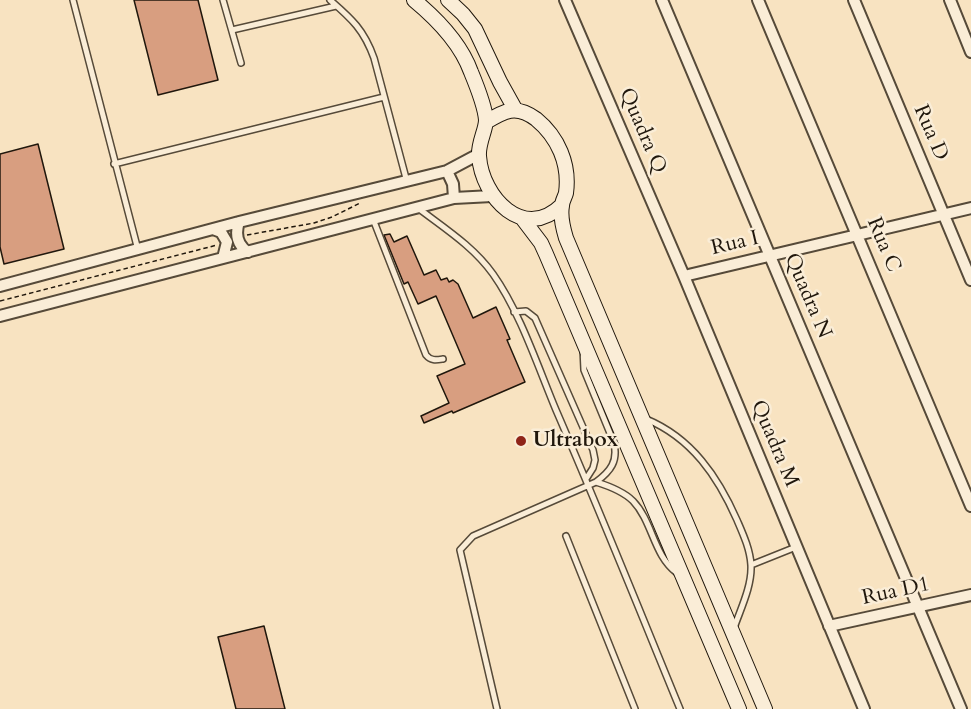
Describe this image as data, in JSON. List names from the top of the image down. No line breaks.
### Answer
{"streets":{"street":["Quadra Q","Rua D","Rua I","Rua C","Quadra N","Quadra M","Rua D1"]},"crossings":[["Quadra Q","Rua I"],["Quadra Q","Quadra M"],["Rua D","Rua I"],["Rua I","Rua C"],["Rua I","Quadra N"],["Rua I","Quadra M"],["Quadra N","Rua D1"],["Quadra M","Rua D1"]],"places":["Ultrabox"]}
